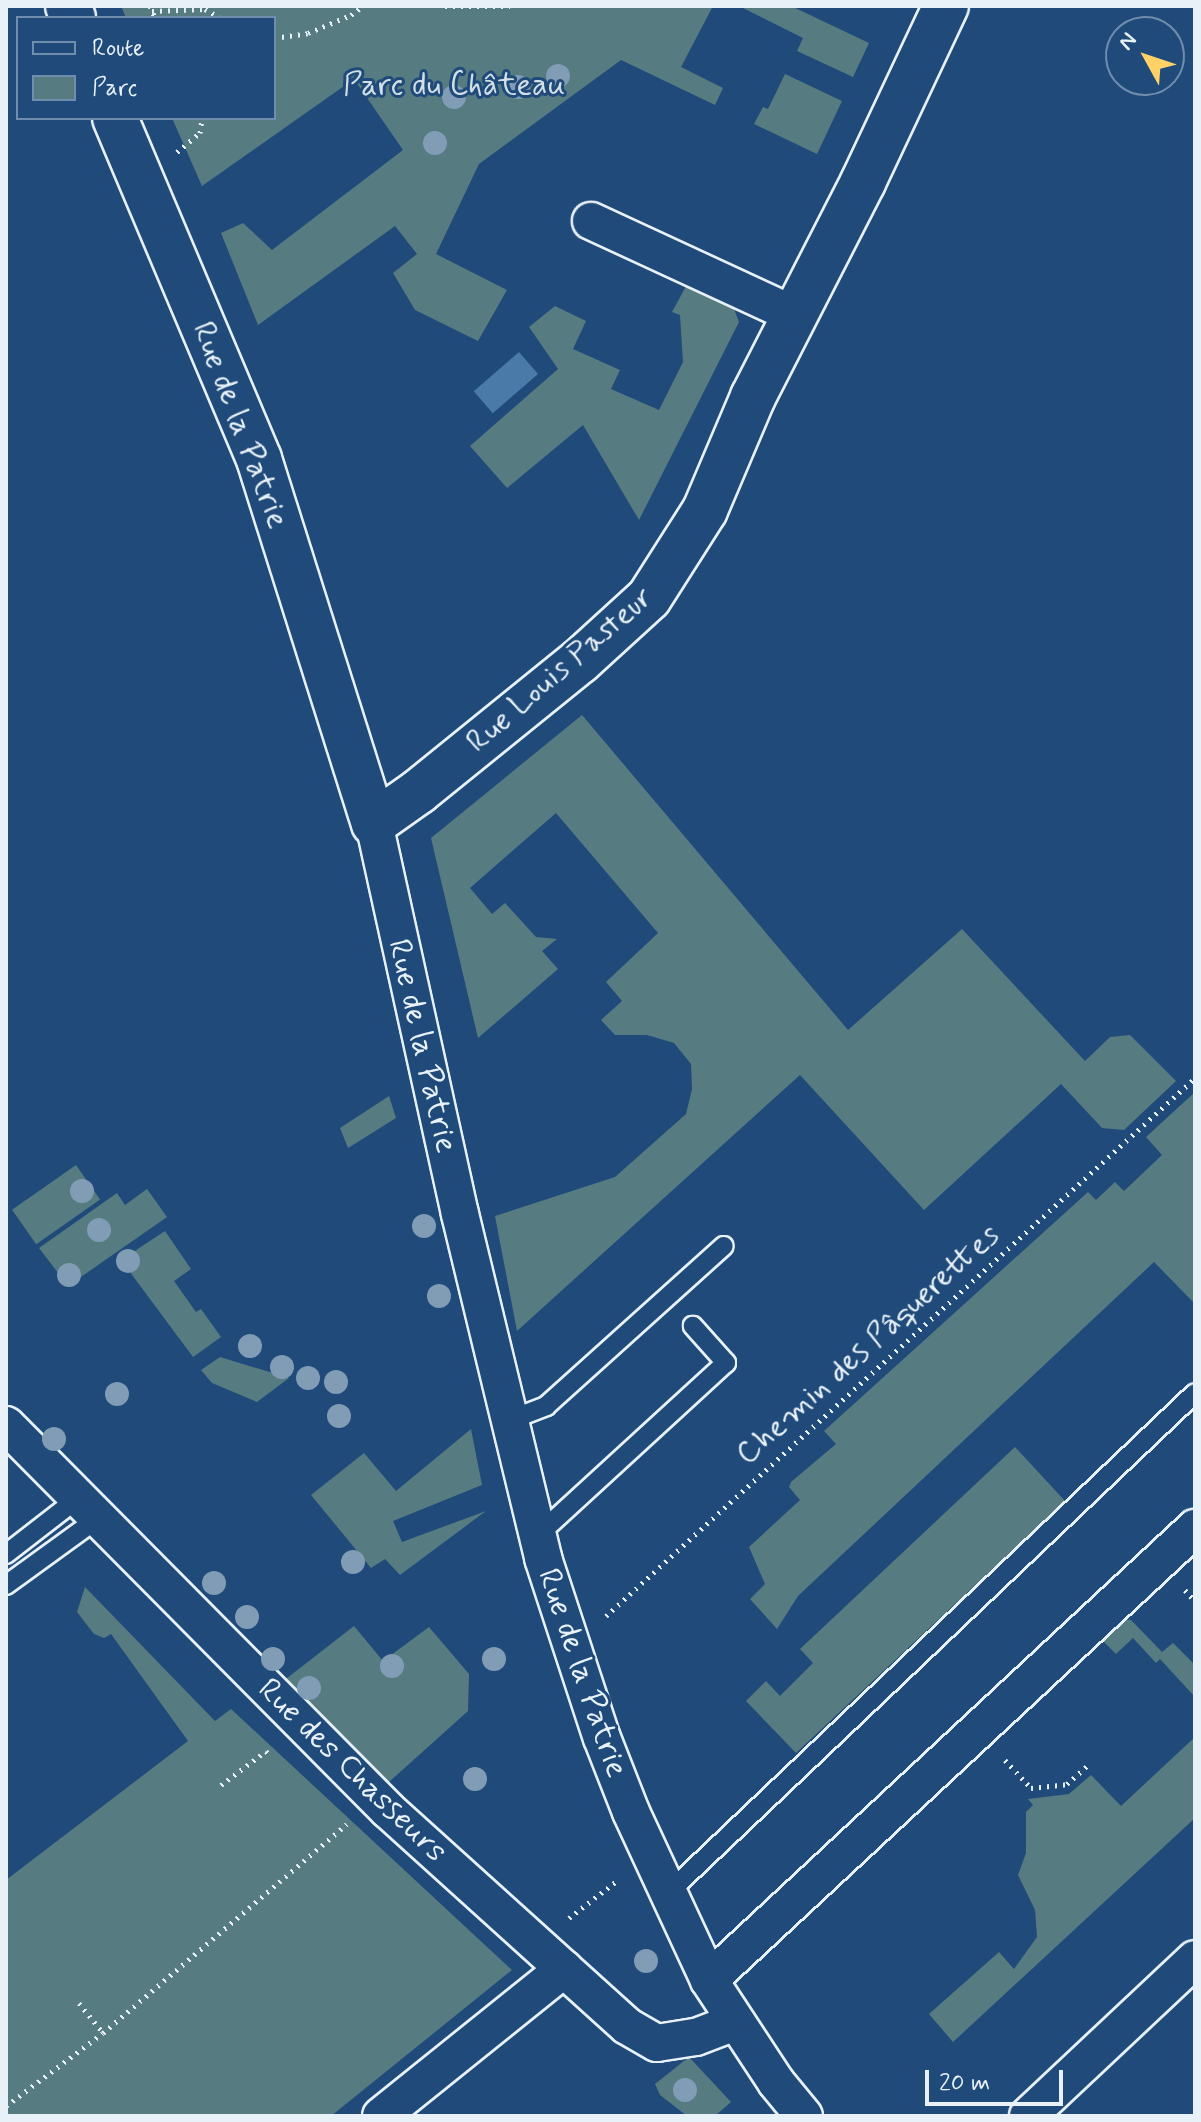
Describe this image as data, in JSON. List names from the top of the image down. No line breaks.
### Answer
{"streets":{"street":["Rue de la Patrie","Rue Louis Pasteur","Rue des Chasseurs"],"path":["Chemin des Pâquerettes"]},"crossings":[["Rue de la Patrie","Rue Louis Pasteur"],["Rue de la Patrie","Chemin des Pâquerettes"],["Rue de la Patrie","Rue des Chasseurs"]],"parks":["Parc du Château"],"legend":["Route","Parc"],"scale_bar":"20 m","north":"top left"}
